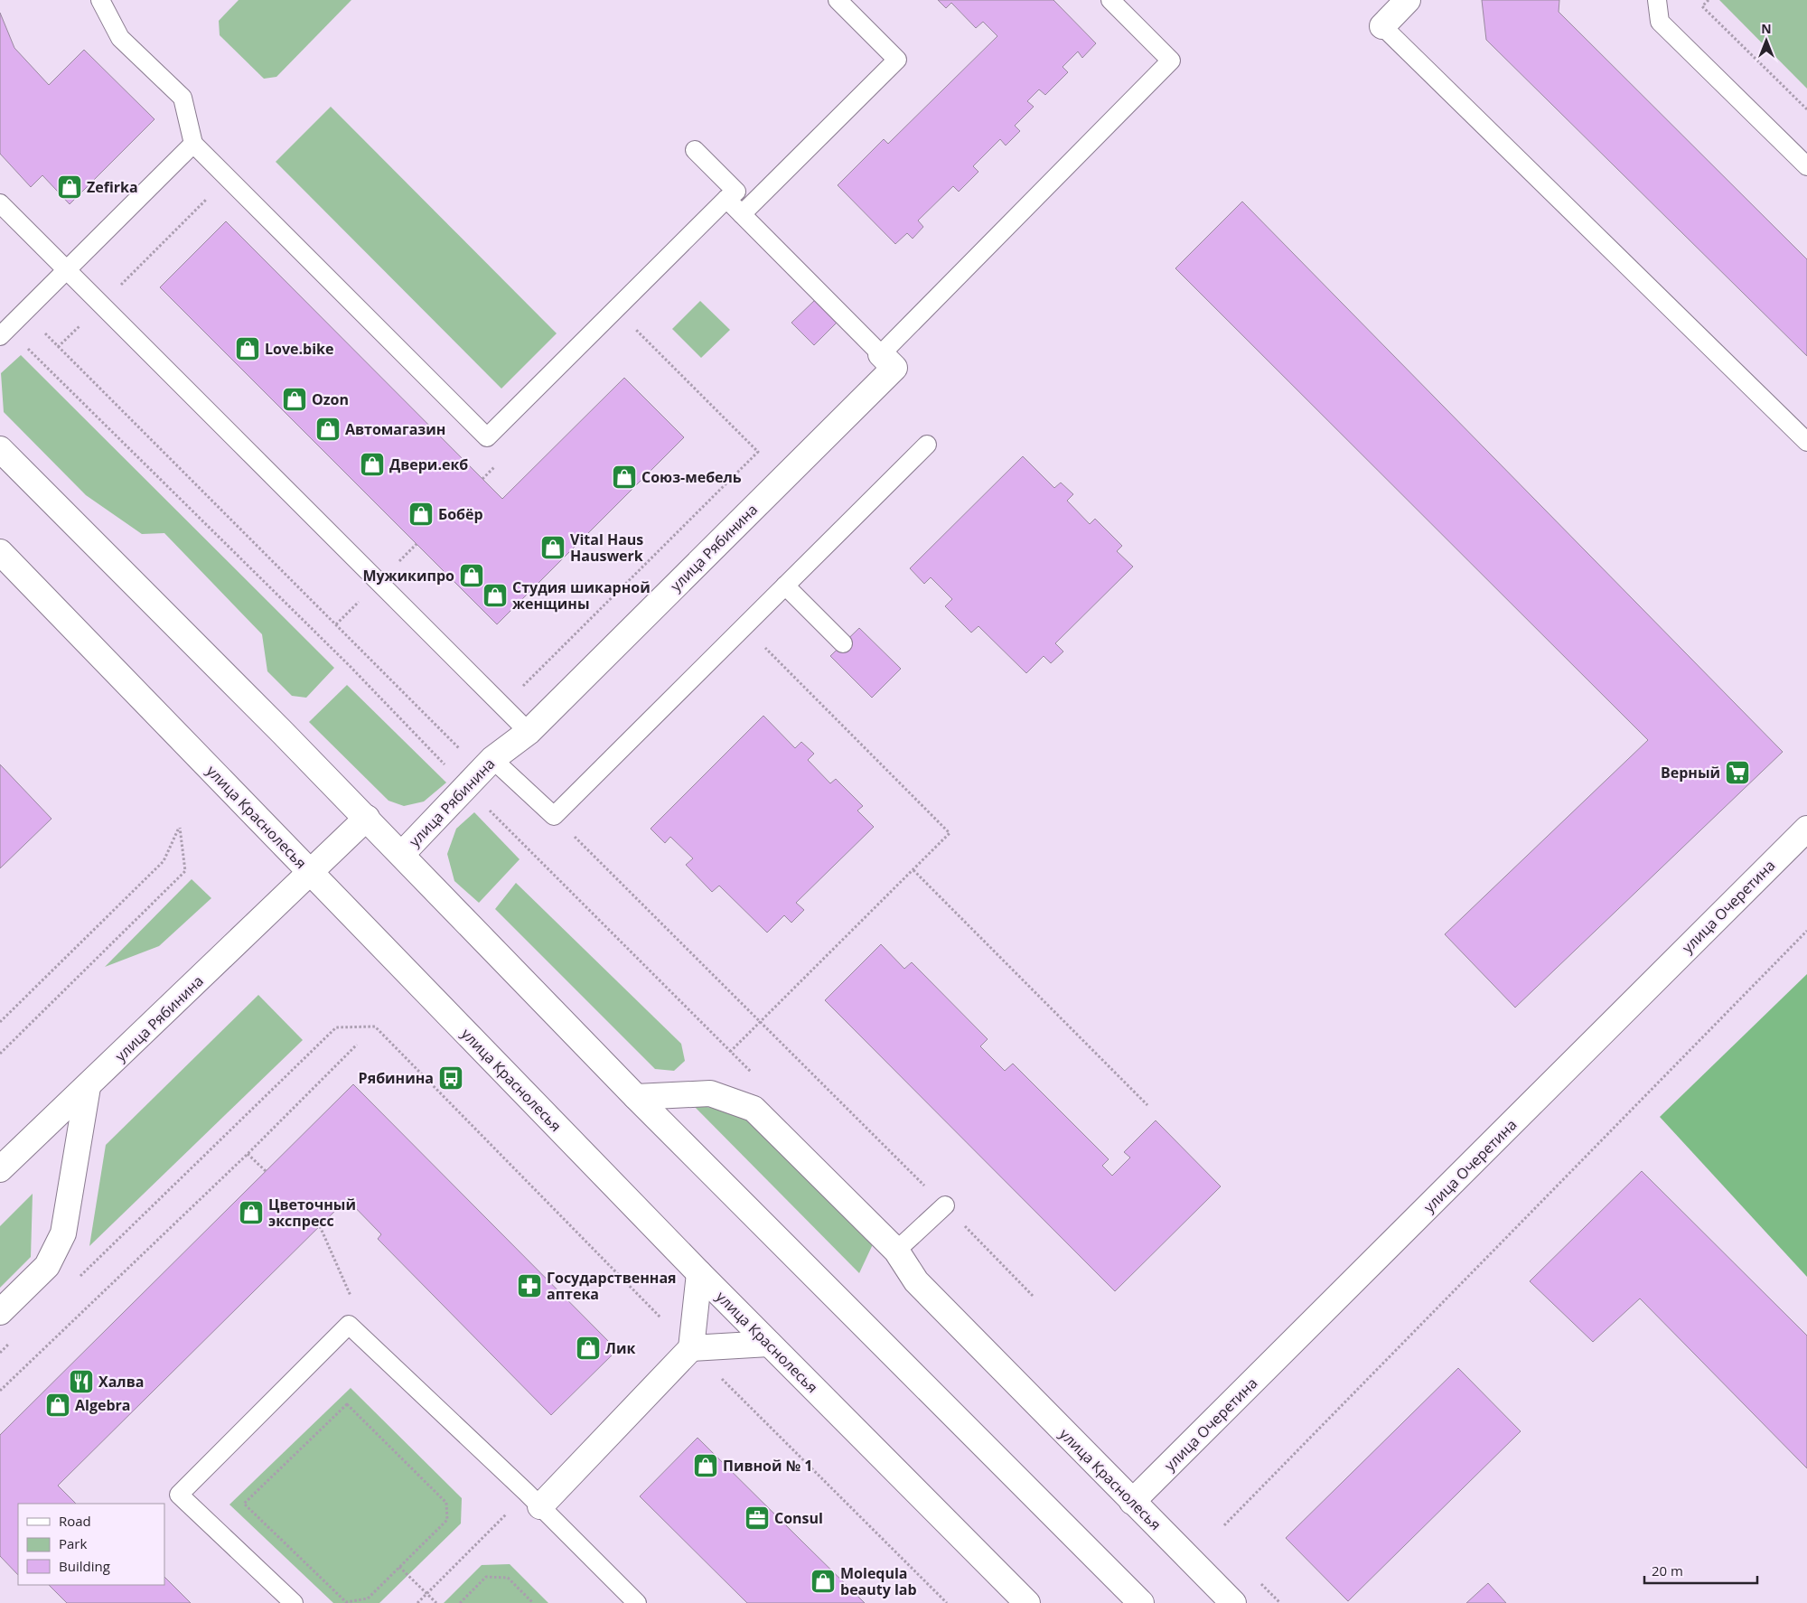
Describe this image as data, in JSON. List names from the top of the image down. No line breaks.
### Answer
{"streets":{"street":["улица Рябинина","улица Краснолесья","улица Очеретина"]},"crossings":[["улица Рябинина","улица Краснолесья"],["улица Краснолесья","улица Очеретина"]],"places":{"shop":["Zefirka","Love.bike","Ozon","Автомагазин","Двери.екб","Союз-мебель","Бобёр","Vital Haus Hauswerk","Мужикипро","Студия шикарной женщины","Цветочный экспресс","Лик","Algebra","Пивной № 1","Molequla beauty lab"],"supermarket":["Верный"],"bus stop":["Рябинина"],"pharmacy":["Государственная аптека"],"restaurant":["Халва"],"office":["Consul"]},"legend":["Road","Park","Building"],"scale_bar":"20 m","north":"top"}
